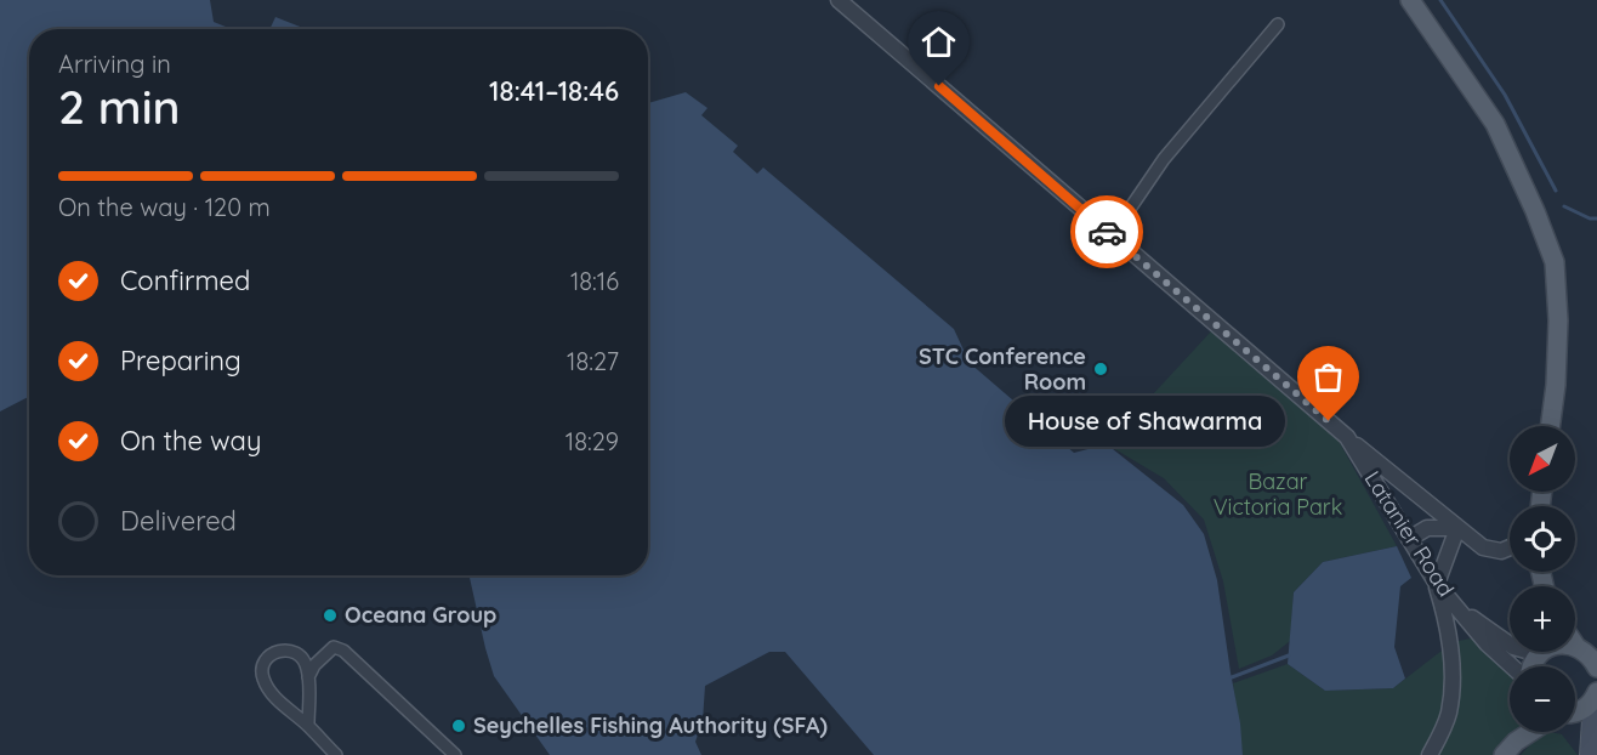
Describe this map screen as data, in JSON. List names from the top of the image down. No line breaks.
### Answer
{"streets":{"street":["Latanier Road"]},"parks":["Bazar Victoria Park"],"places":["STC Conference Room","House of Shawarma","Oceana Group","Seychelles Fishing Authority (SFA)"],"north":"bottom left","page":{"heading":["2 min","Arriving in","18:41–18:46"],"bar":"On the way · 120 m","list":[["Confirmed","18:16"],["Preparing","18:27"],["On the way","18:29"],"Delivered"],"bubble":"House of Shawarma","map_buttons":["+","−"]}}
